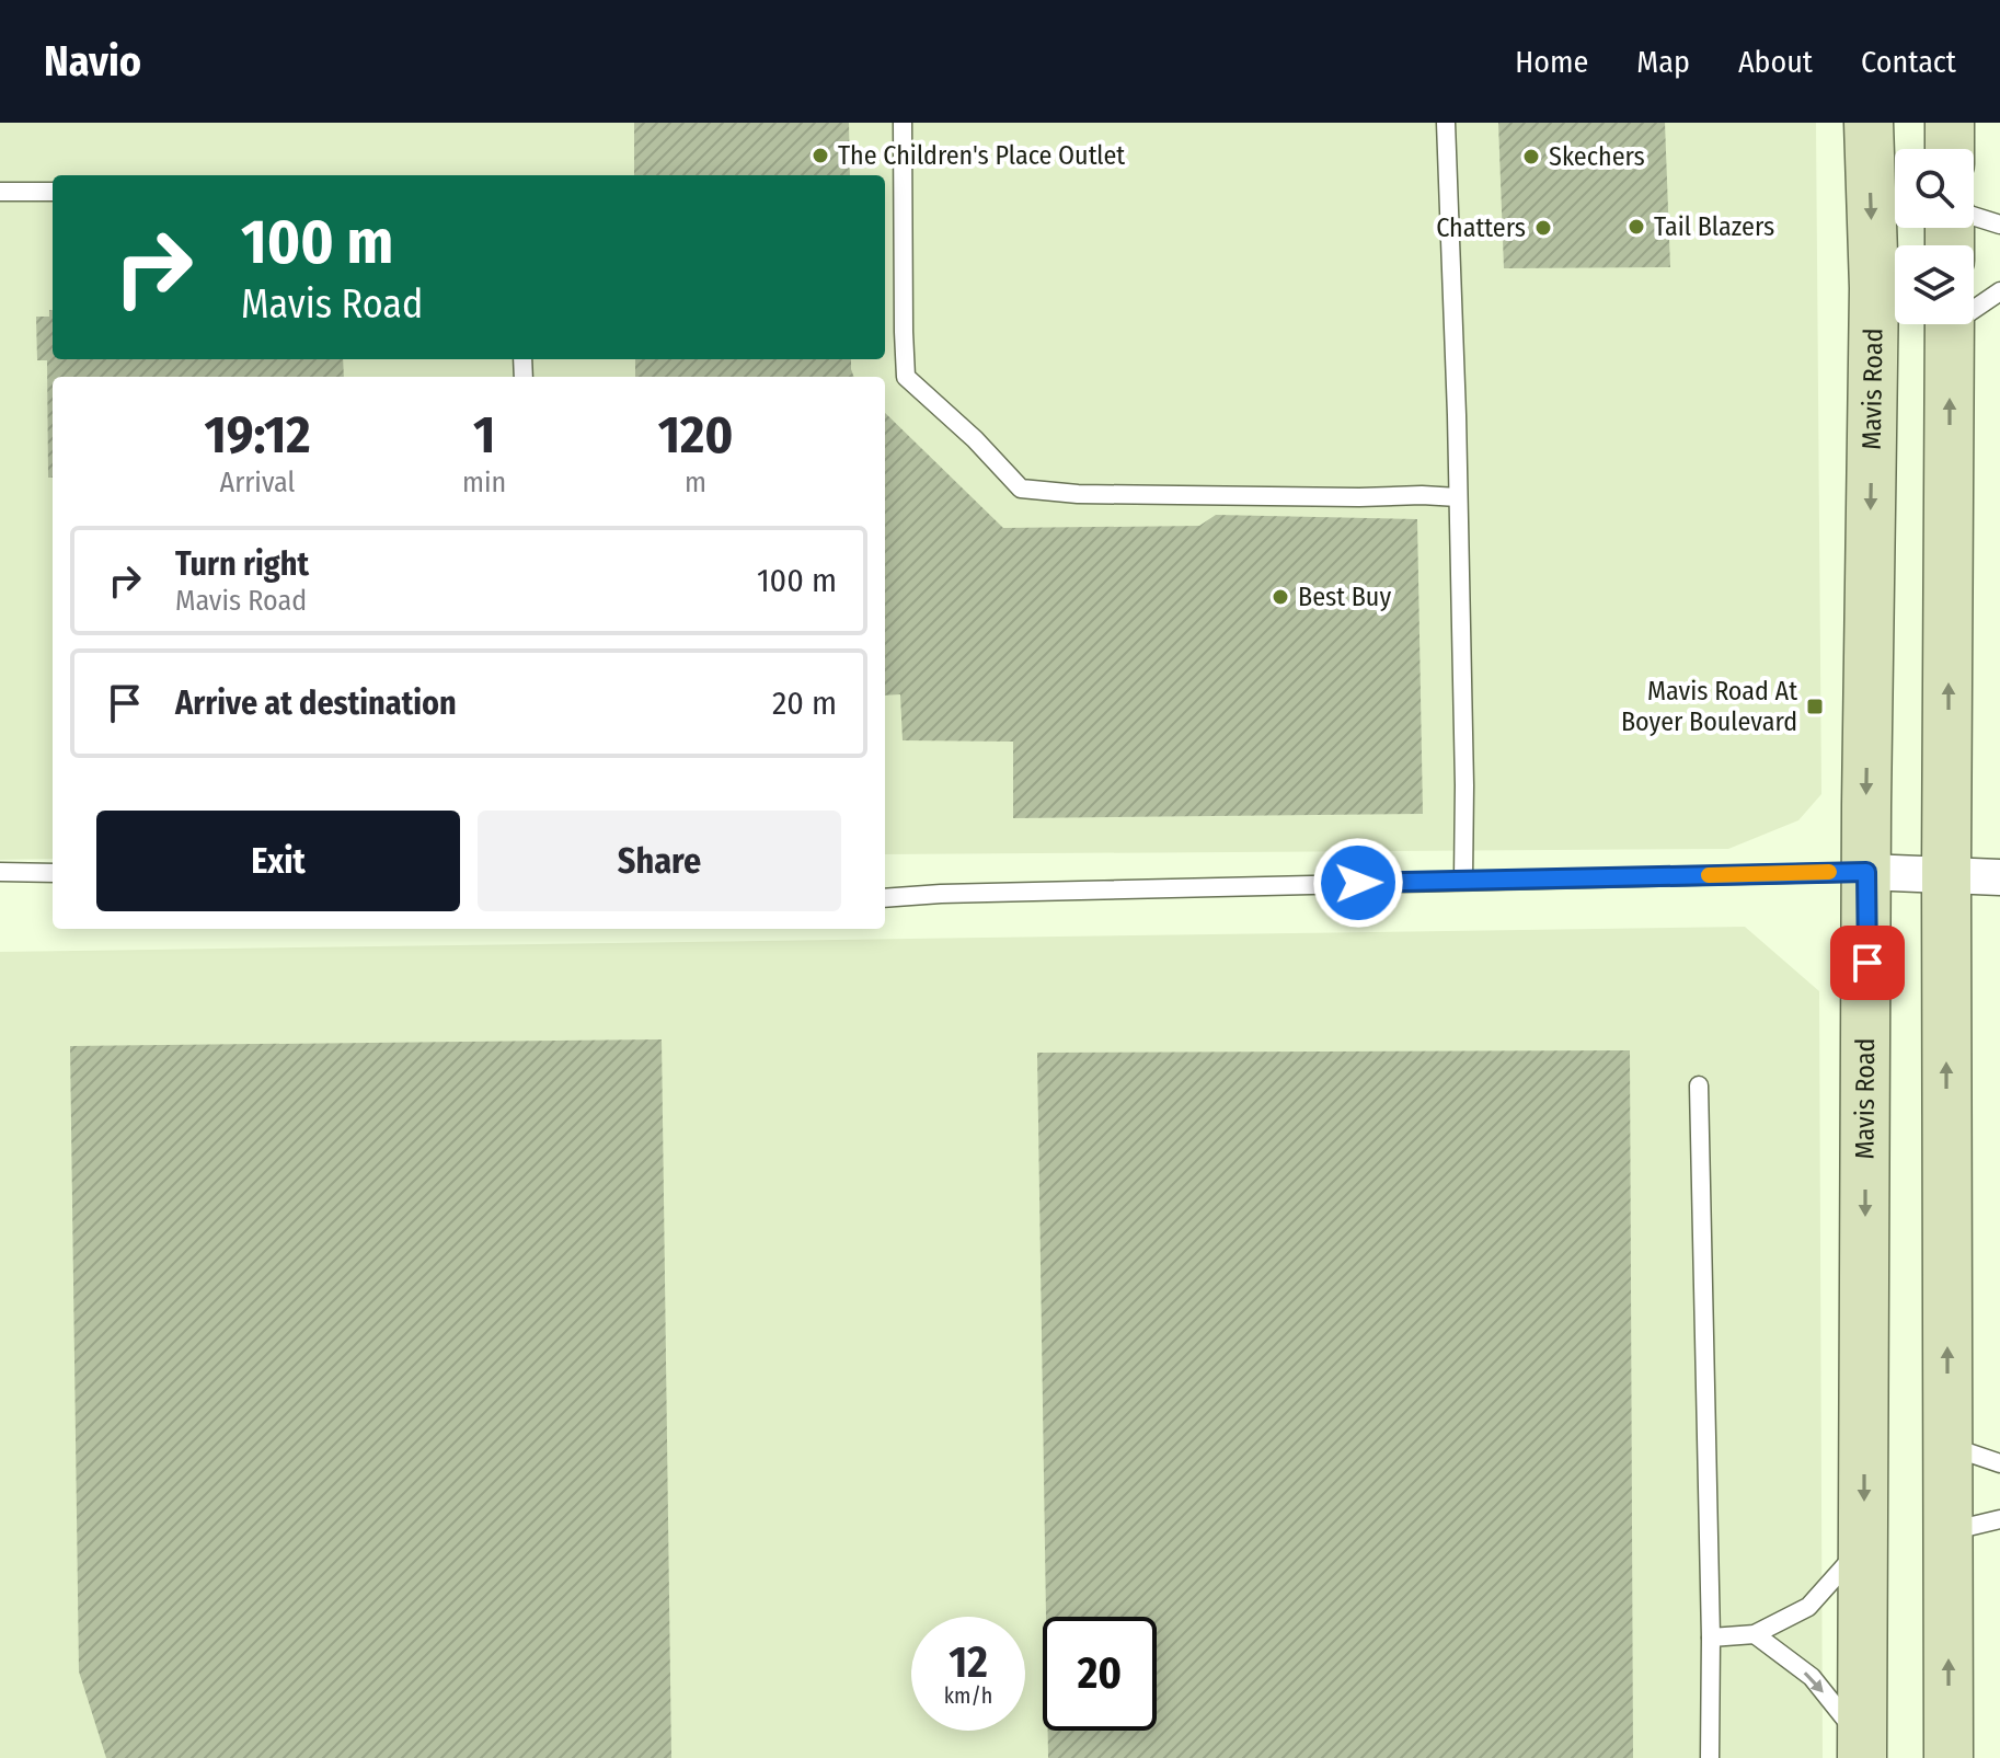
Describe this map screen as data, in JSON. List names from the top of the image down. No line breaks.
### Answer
{"streets":{"main road":["Mavis Road"]},"places":{"other":["The Children's Place Outlet","Skechers","Tail Blazers","Chatters","Best Buy"],"transit":["Mavis Road At Boyer Boulevard"]},"page":{"header":"Navio","nav":["Home","Map","About","Contact"],"turn":["100 m","Mavis Road"],"eta":["19:12","Arrival","1","min","120","m"],"list":[{"name":"Turn right","note":"Mavis Road","value":"100 m"},{"name":"Arrive at destination","value":"20 m"}],"buttons":["Exit","Share"],"speed":"12 km/h","limit":"20"}}
